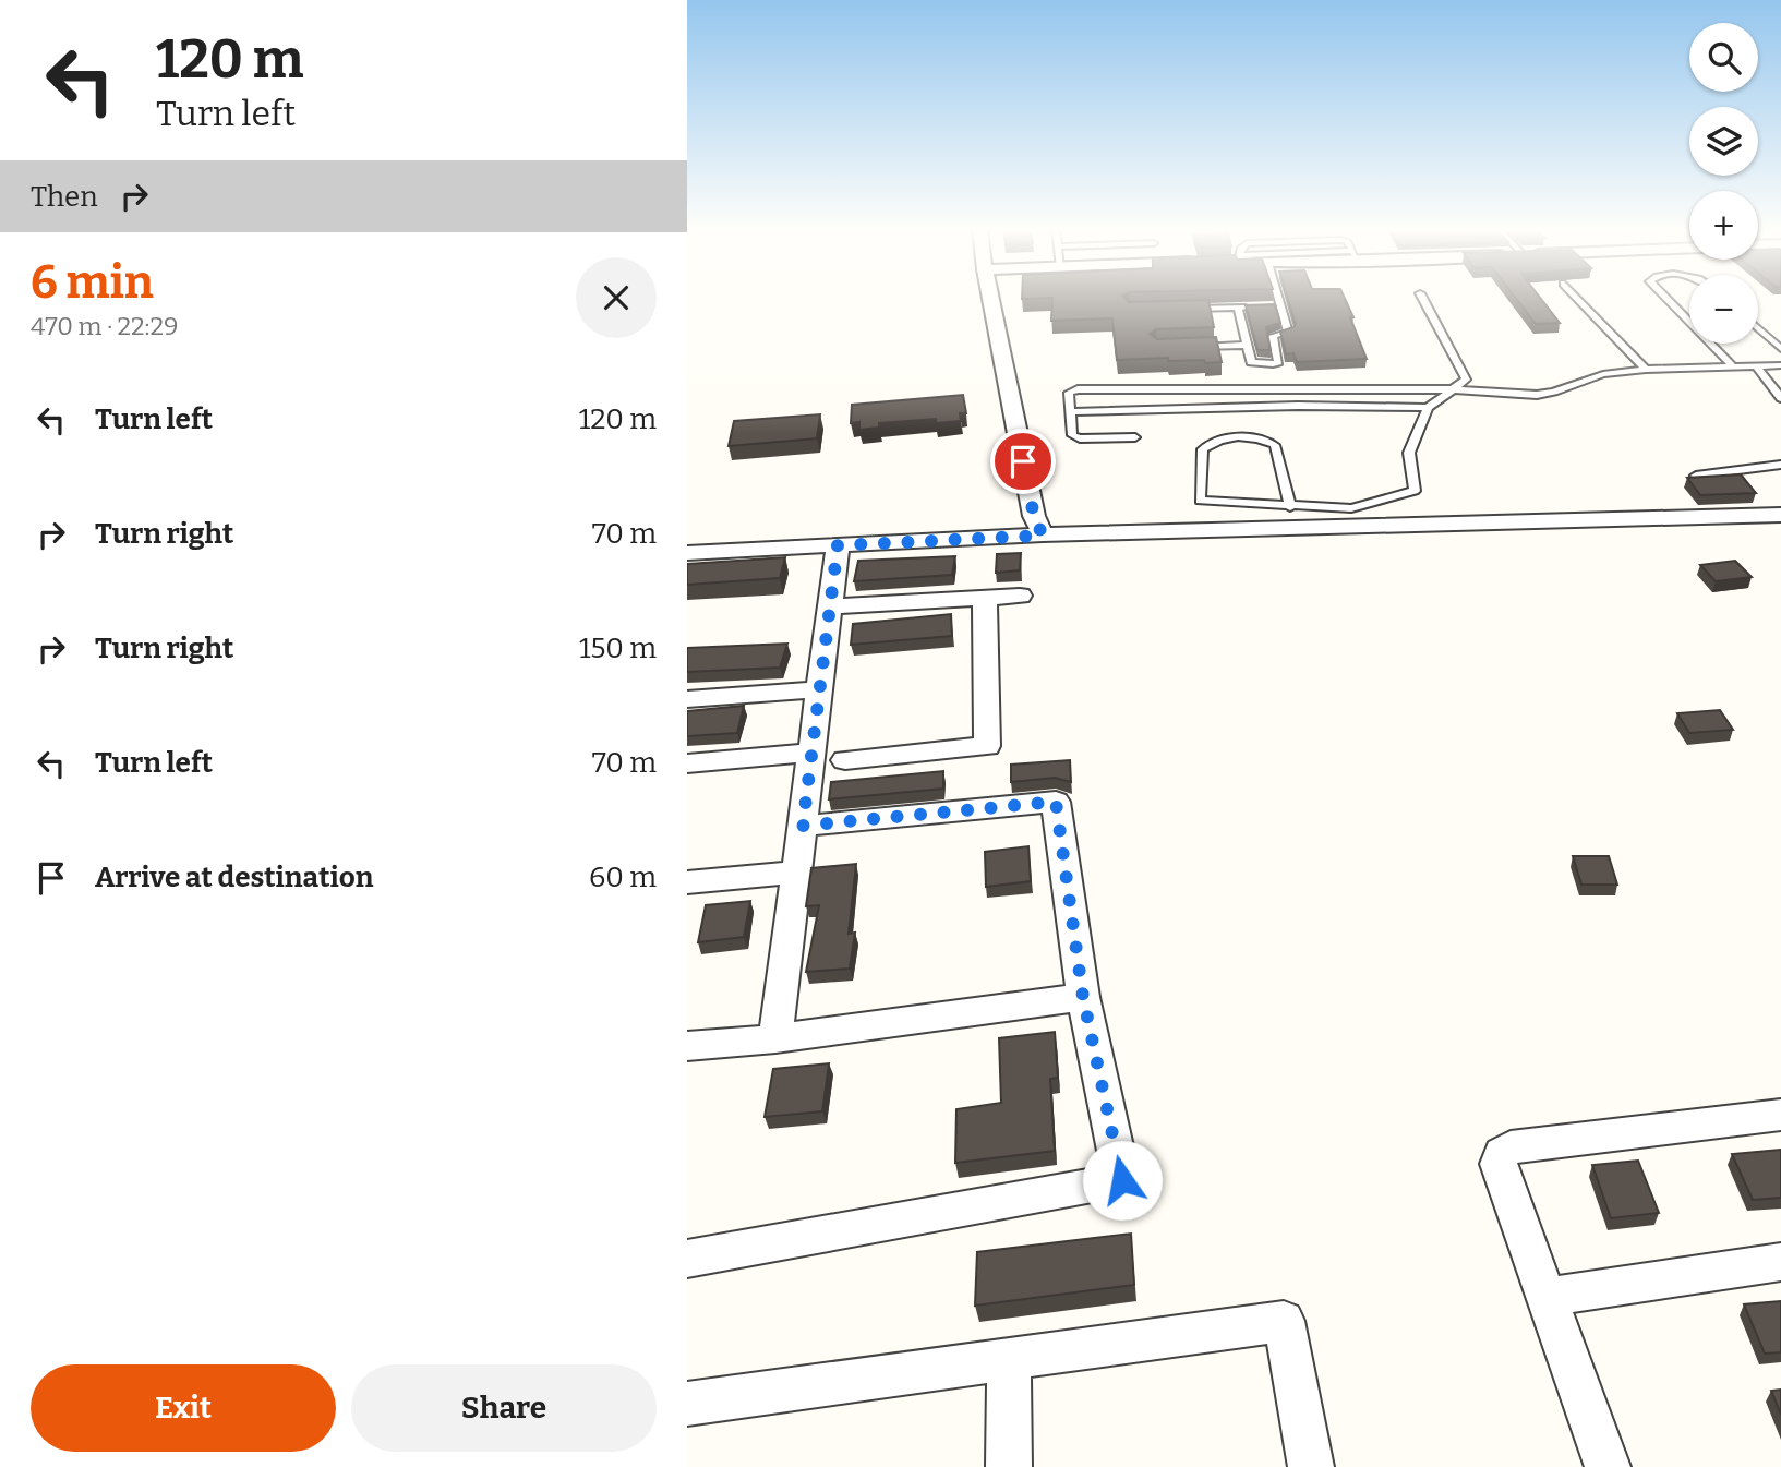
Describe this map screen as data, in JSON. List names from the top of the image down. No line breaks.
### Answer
{"page":{"turn":["120 m","Turn left"],"map_buttons":["+","−"],"then":"Then","heading":["6 min","470 m · 22:29"],"list":[{"name":"Turn left","value":"120 m"},{"name":"Turn right","value":"70 m"},{"name":"Turn right","value":"150 m"},{"name":"Turn left","value":"70 m"},{"name":"Arrive at destination","value":"60 m"}],"buttons":["Exit","Share"]}}
